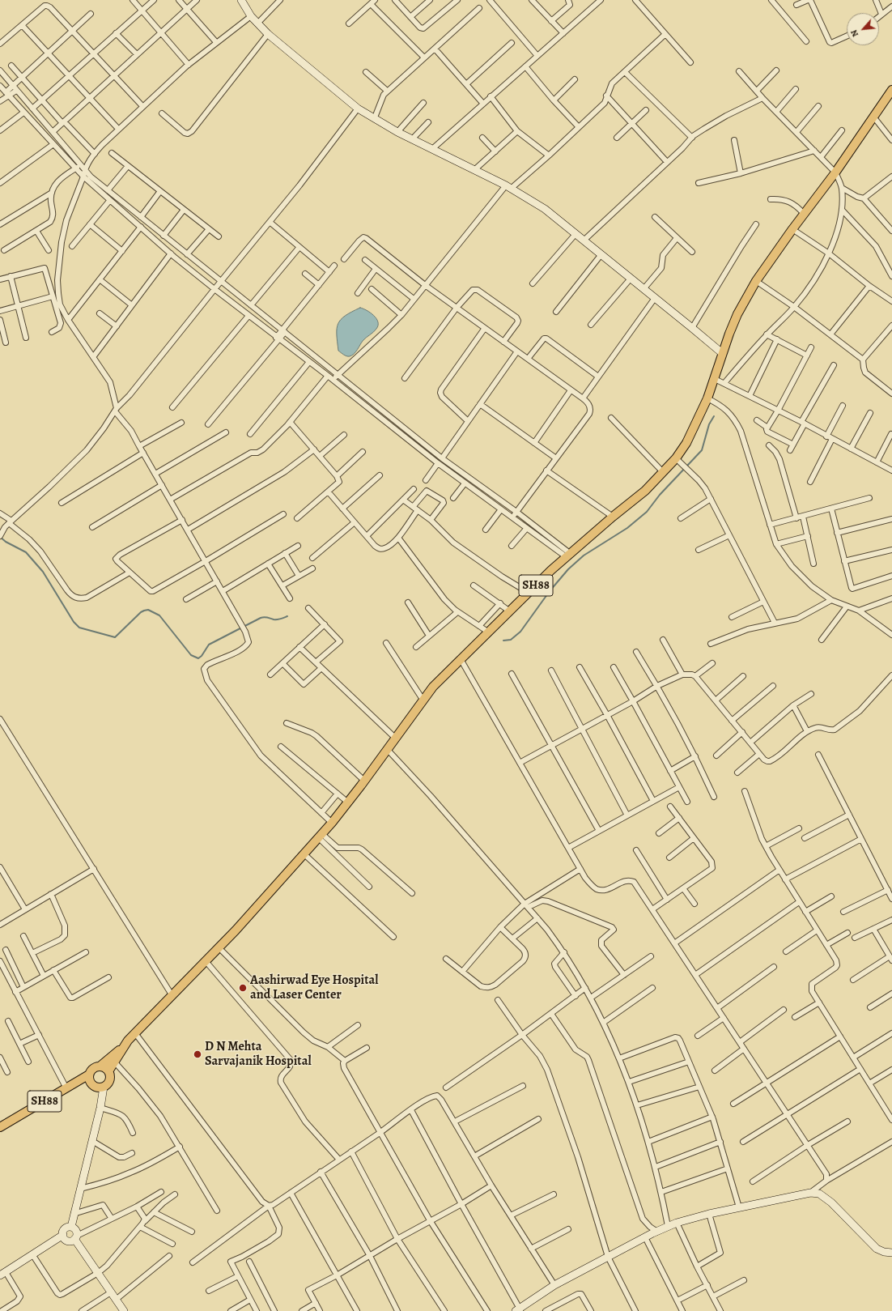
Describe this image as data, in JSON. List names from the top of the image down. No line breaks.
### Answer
{"streets":{"main road":["SH88"]},"places":["Aashirwad Eye Hospital and Laser Center","D N Mehta Sarvajanik Hospital"],"north":"bottom left"}
